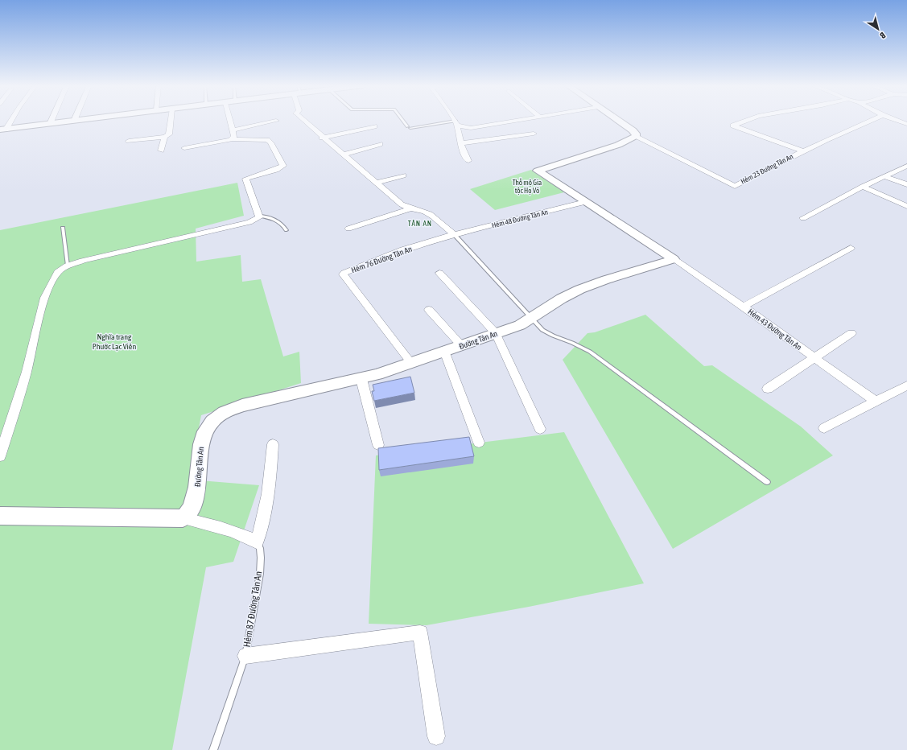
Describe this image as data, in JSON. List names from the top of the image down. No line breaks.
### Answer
{"streets":{"street":["Hẻm 23 Đường Tân An","Hẻm 48 Đường Tân An","Hẻm 76 Đường Tân An","Hẻm 43 Đường Tân An","Đường Tân An"],"lane":["Hẻm 87 Đường Tân An"]},"crossings":[["Hẻm 48 Đường Tân An","Hẻm 76 Đường Tân An"],["Hẻm 76 Đường Tân An","Đường Tân An"],["Hẻm 43 Đường Tân An","Đường Tân An"]],"districts":["TÂN AN"],"parks":["Thổ mộ Gia tộc Họ Võ","Nghĩa trang Phước Lạc Viên"],"north":"bottom right"}
